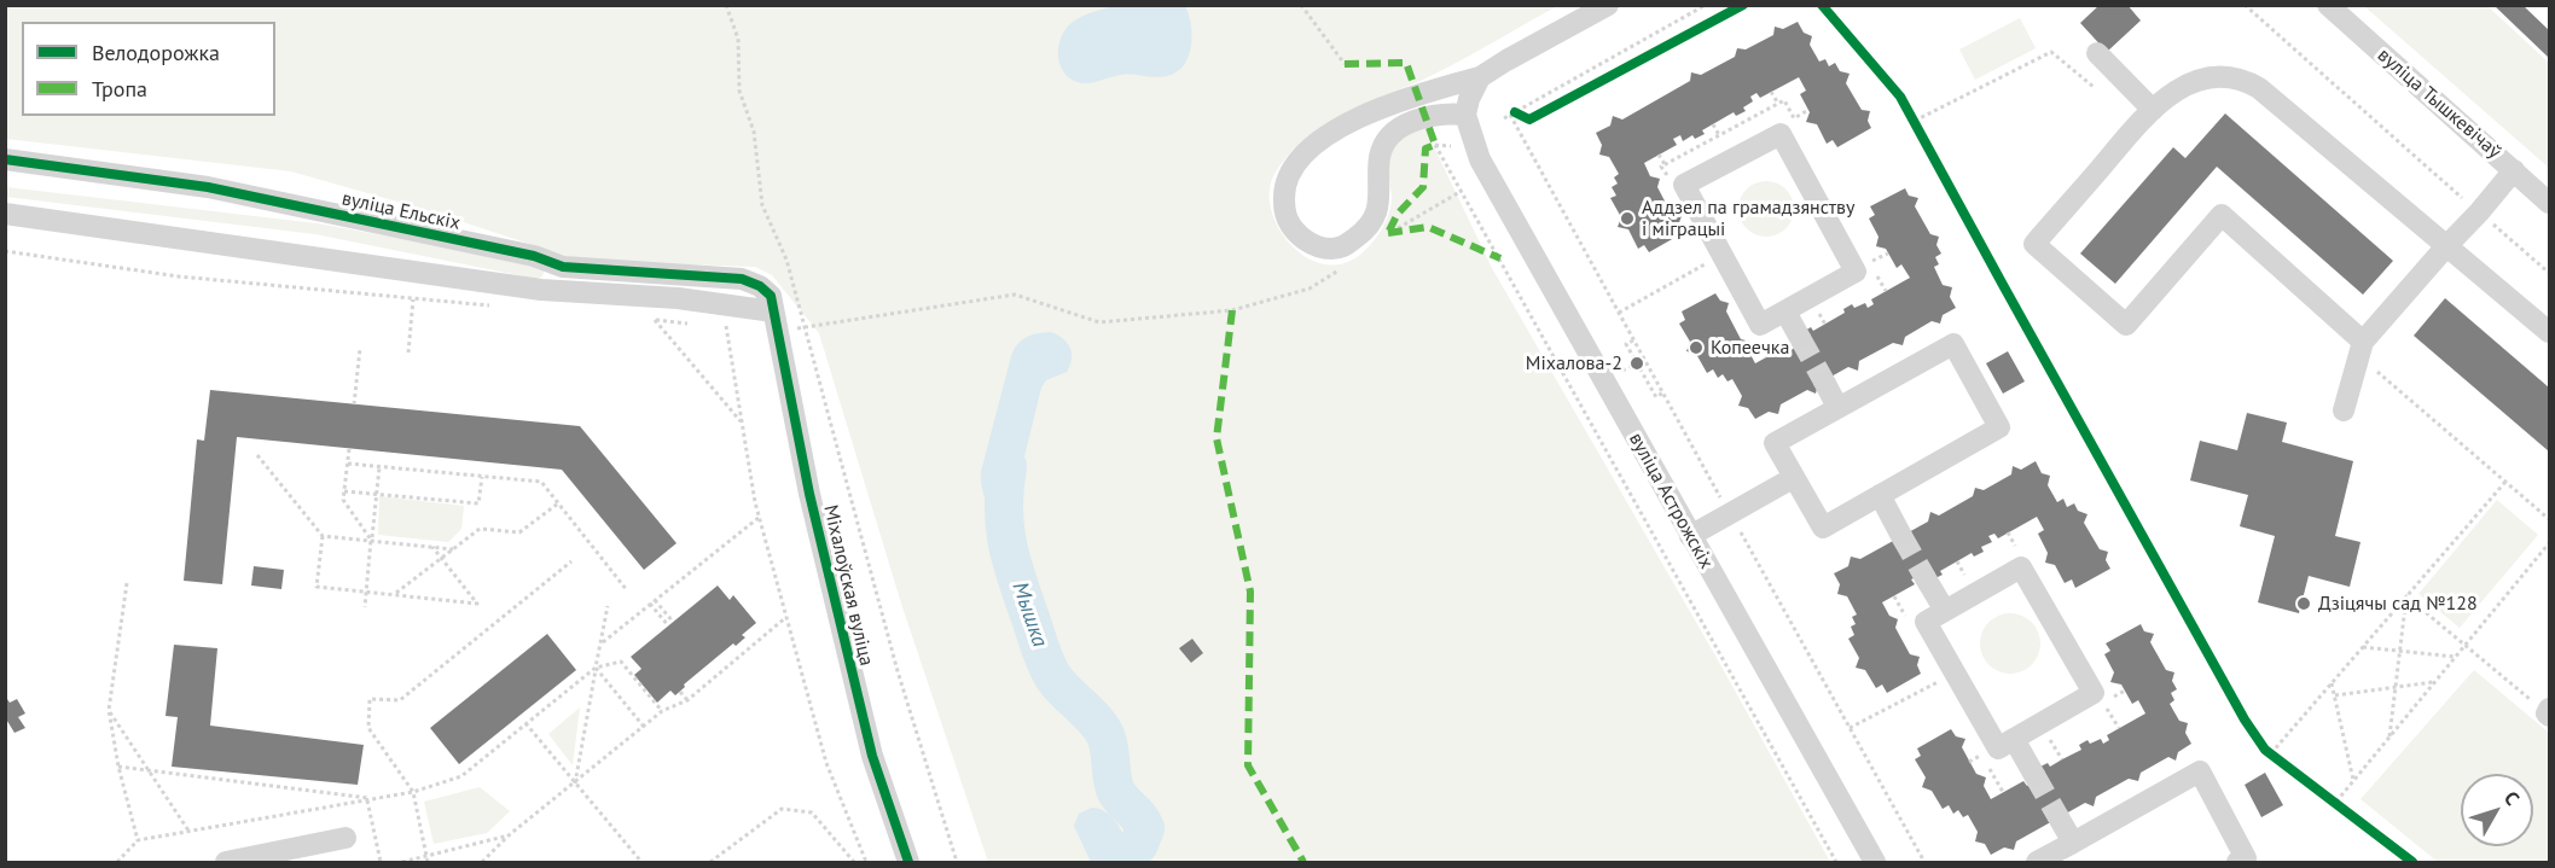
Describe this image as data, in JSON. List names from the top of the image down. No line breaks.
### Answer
{"streets":{"street":["вуліца Тышкевічаў","вуліца Ельскіх","вуліца Астрожскіх","Міхалоўская вуліца"]},"crossings":[["вуліца Ельскіх","Міхалоўская вуліца"]],"water":["Мышка"],"places":["Аддзел па грамадзянству і міграцыі","Копеечка","Міхалова-2","Дзіцячы сад №128"],"legend":["Велодорожка","Тропа"],"north":"top right"}
